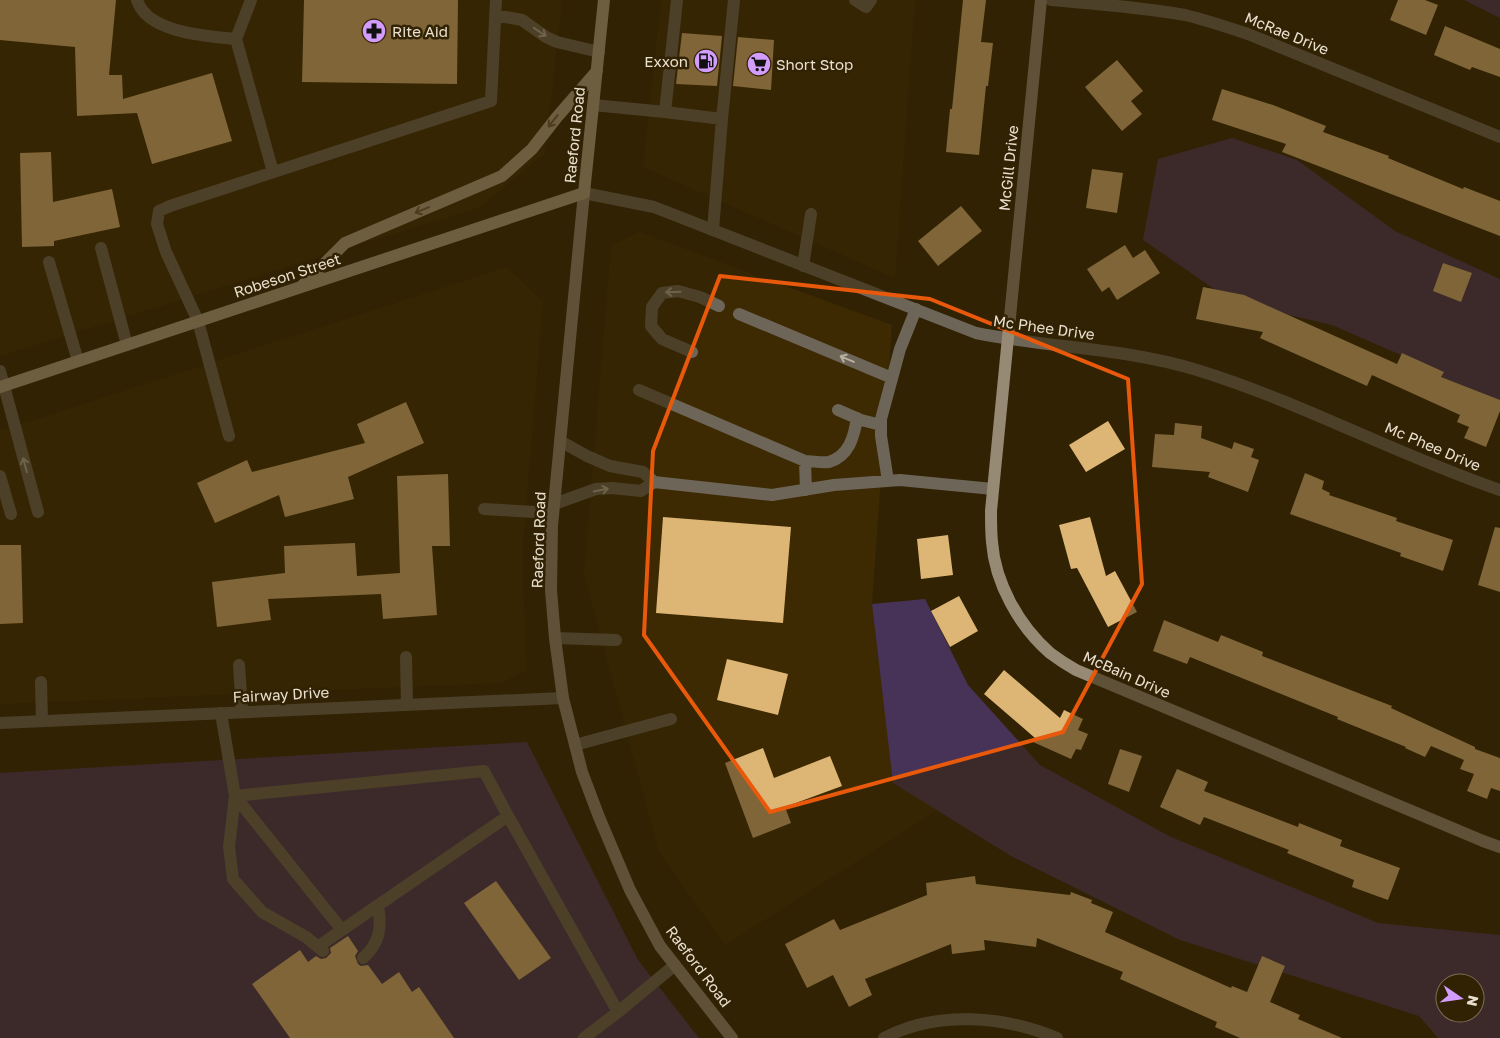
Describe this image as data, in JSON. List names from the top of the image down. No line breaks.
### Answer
{"streets":{"main road":["Raeford Road","Robeson Street"],"street":["McRae Drive","McGill Drive","Mc Phee Drive","McBain Drive","Fairway Drive"]},"crossings":[["Raeford Road","Robeson Street"],["Raeford Road","Mc Phee Drive"],["Raeford Road","Fairway Drive"],["McGill Drive","Mc Phee Drive"],["McGill Drive","McBain Drive"],["Robeson Street","Mc Phee Drive"],["Mc Phee Drive","McBain Drive"]],"places":{"pharmacy":["Rite Aid"],"fuel station":["Exxon"],"supermarket":["Short Stop"]},"north":"right"}
